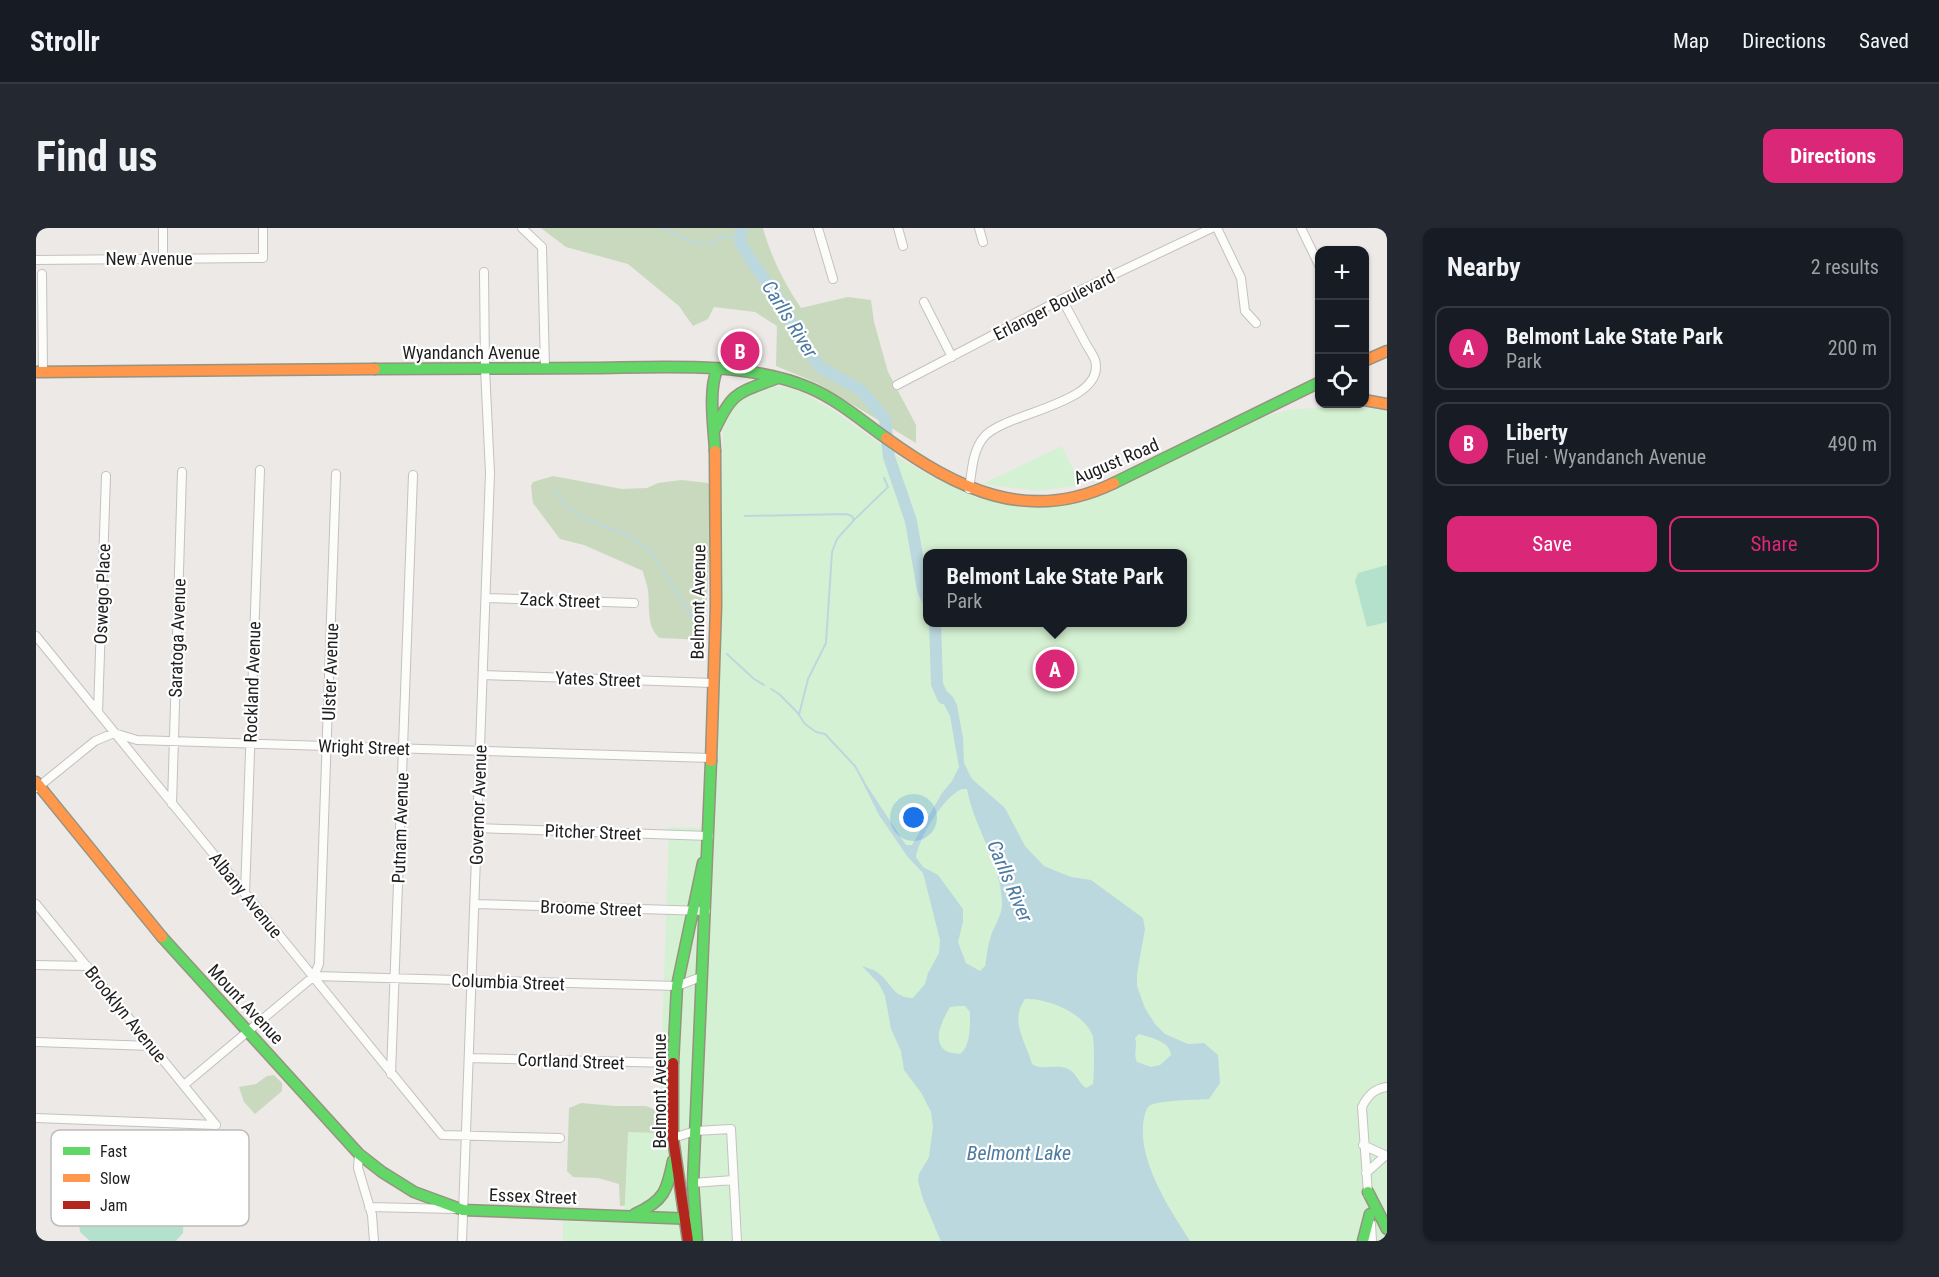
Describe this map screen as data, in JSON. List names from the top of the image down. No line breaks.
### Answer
{"streets":{"main road":["Wyandanch Avenue","August Road","Belmont Avenue","Mount Avenue","Essex Street"],"street":["New Avenue","Erlanger Boulevard","Oswego Place","Zack Street","Saratoga Avenue","Ulster Avenue","Yates Street","Rockland Avenue","Wright Street","Governor Avenue","Putnam Avenue","Pitcher Street","Albany Avenue","Broome Street","Columbia Street","Brooklyn Avenue","Cortland Street"]},"crossings":[["Wyandanch Avenue","August Road"],["Wyandanch Avenue","Belmont Avenue"],["Wyandanch Avenue","Governor Avenue"],["Oswego Place","Albany Avenue"],["Zack Street","Governor Avenue"],["Belmont Avenue","Yates Street"],["Belmont Avenue","Wright Street"],["Belmont Avenue","Pitcher Street"],["Belmont Avenue","Broome Street"],["Belmont Avenue","Columbia Street"],["Belmont Avenue","Cortland Street"],["Belmont Avenue","Essex Street"],["Saratoga Avenue","Wright Street"],["Saratoga Avenue","Albany Avenue"],["Ulster Avenue","Wright Street"],["Ulster Avenue","Albany Avenue"],["Ulster Avenue","Columbia Street"],["Yates Street","Governor Avenue"],["Rockland Avenue","Wright Street"],["Rockland Avenue","Albany Avenue"],["Wright Street","Governor Avenue"],["Wright Street","Putnam Avenue"],["Wright Street","Albany Avenue"],["Governor Avenue","Pitcher Street"],["Governor Avenue","Albany Avenue"],["Governor Avenue","Broome Street"],["Governor Avenue","Columbia Street"],["Governor Avenue","Mount Avenue"],["Governor Avenue","Cortland Street"],["Governor Avenue","Essex Street"],["Putnam Avenue","Albany Avenue"],["Putnam Avenue","Columbia Street"],["Albany Avenue","Columbia Street"],["Mount Avenue","Essex Street"]],"water":["Carlls River","Belmont Lake"],"legend":["Fast","Slow","Jam"],"page":{"header":"Strollr","nav":["Map","Directions","Saved"],"buttons":["Directions",["Save","Share"]],"title":"Find us","heading":["Nearby","2 results"],"map_buttons":["+","−"],"list":[{"mark":"A","name":"Belmont Lake State Park","note":"Park","value":"200 m"},{"mark":"B","name":"Liberty","note":"Fuel · Wyandanch Avenue","value":"490 m"}],"pins":["B","A"],"popup":["Belmont Lake State Park","Park"]}}
